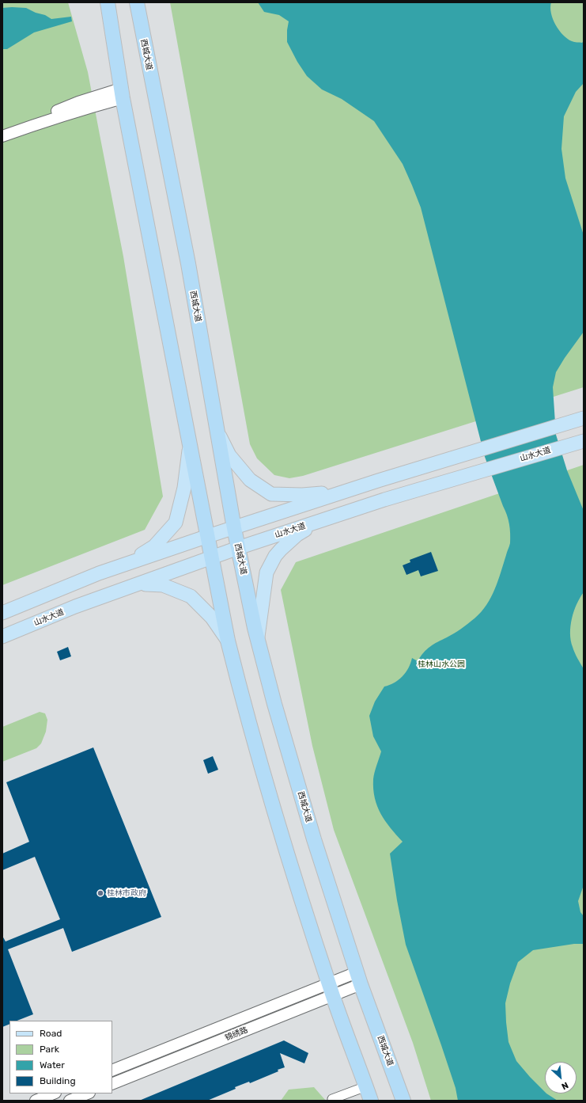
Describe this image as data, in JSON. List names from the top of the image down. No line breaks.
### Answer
{"streets":{"highway":["西城大道"],"main road":["山水大道"],"street":["锦绣路"]},"crossings":[["西城大道","山水大道"],["西城大道","锦绣路"]],"parks":["桂林山水公园"],"places":["桂林市政府"],"legend":["Road","Park","Water","Building"],"north":"bottom right"}
